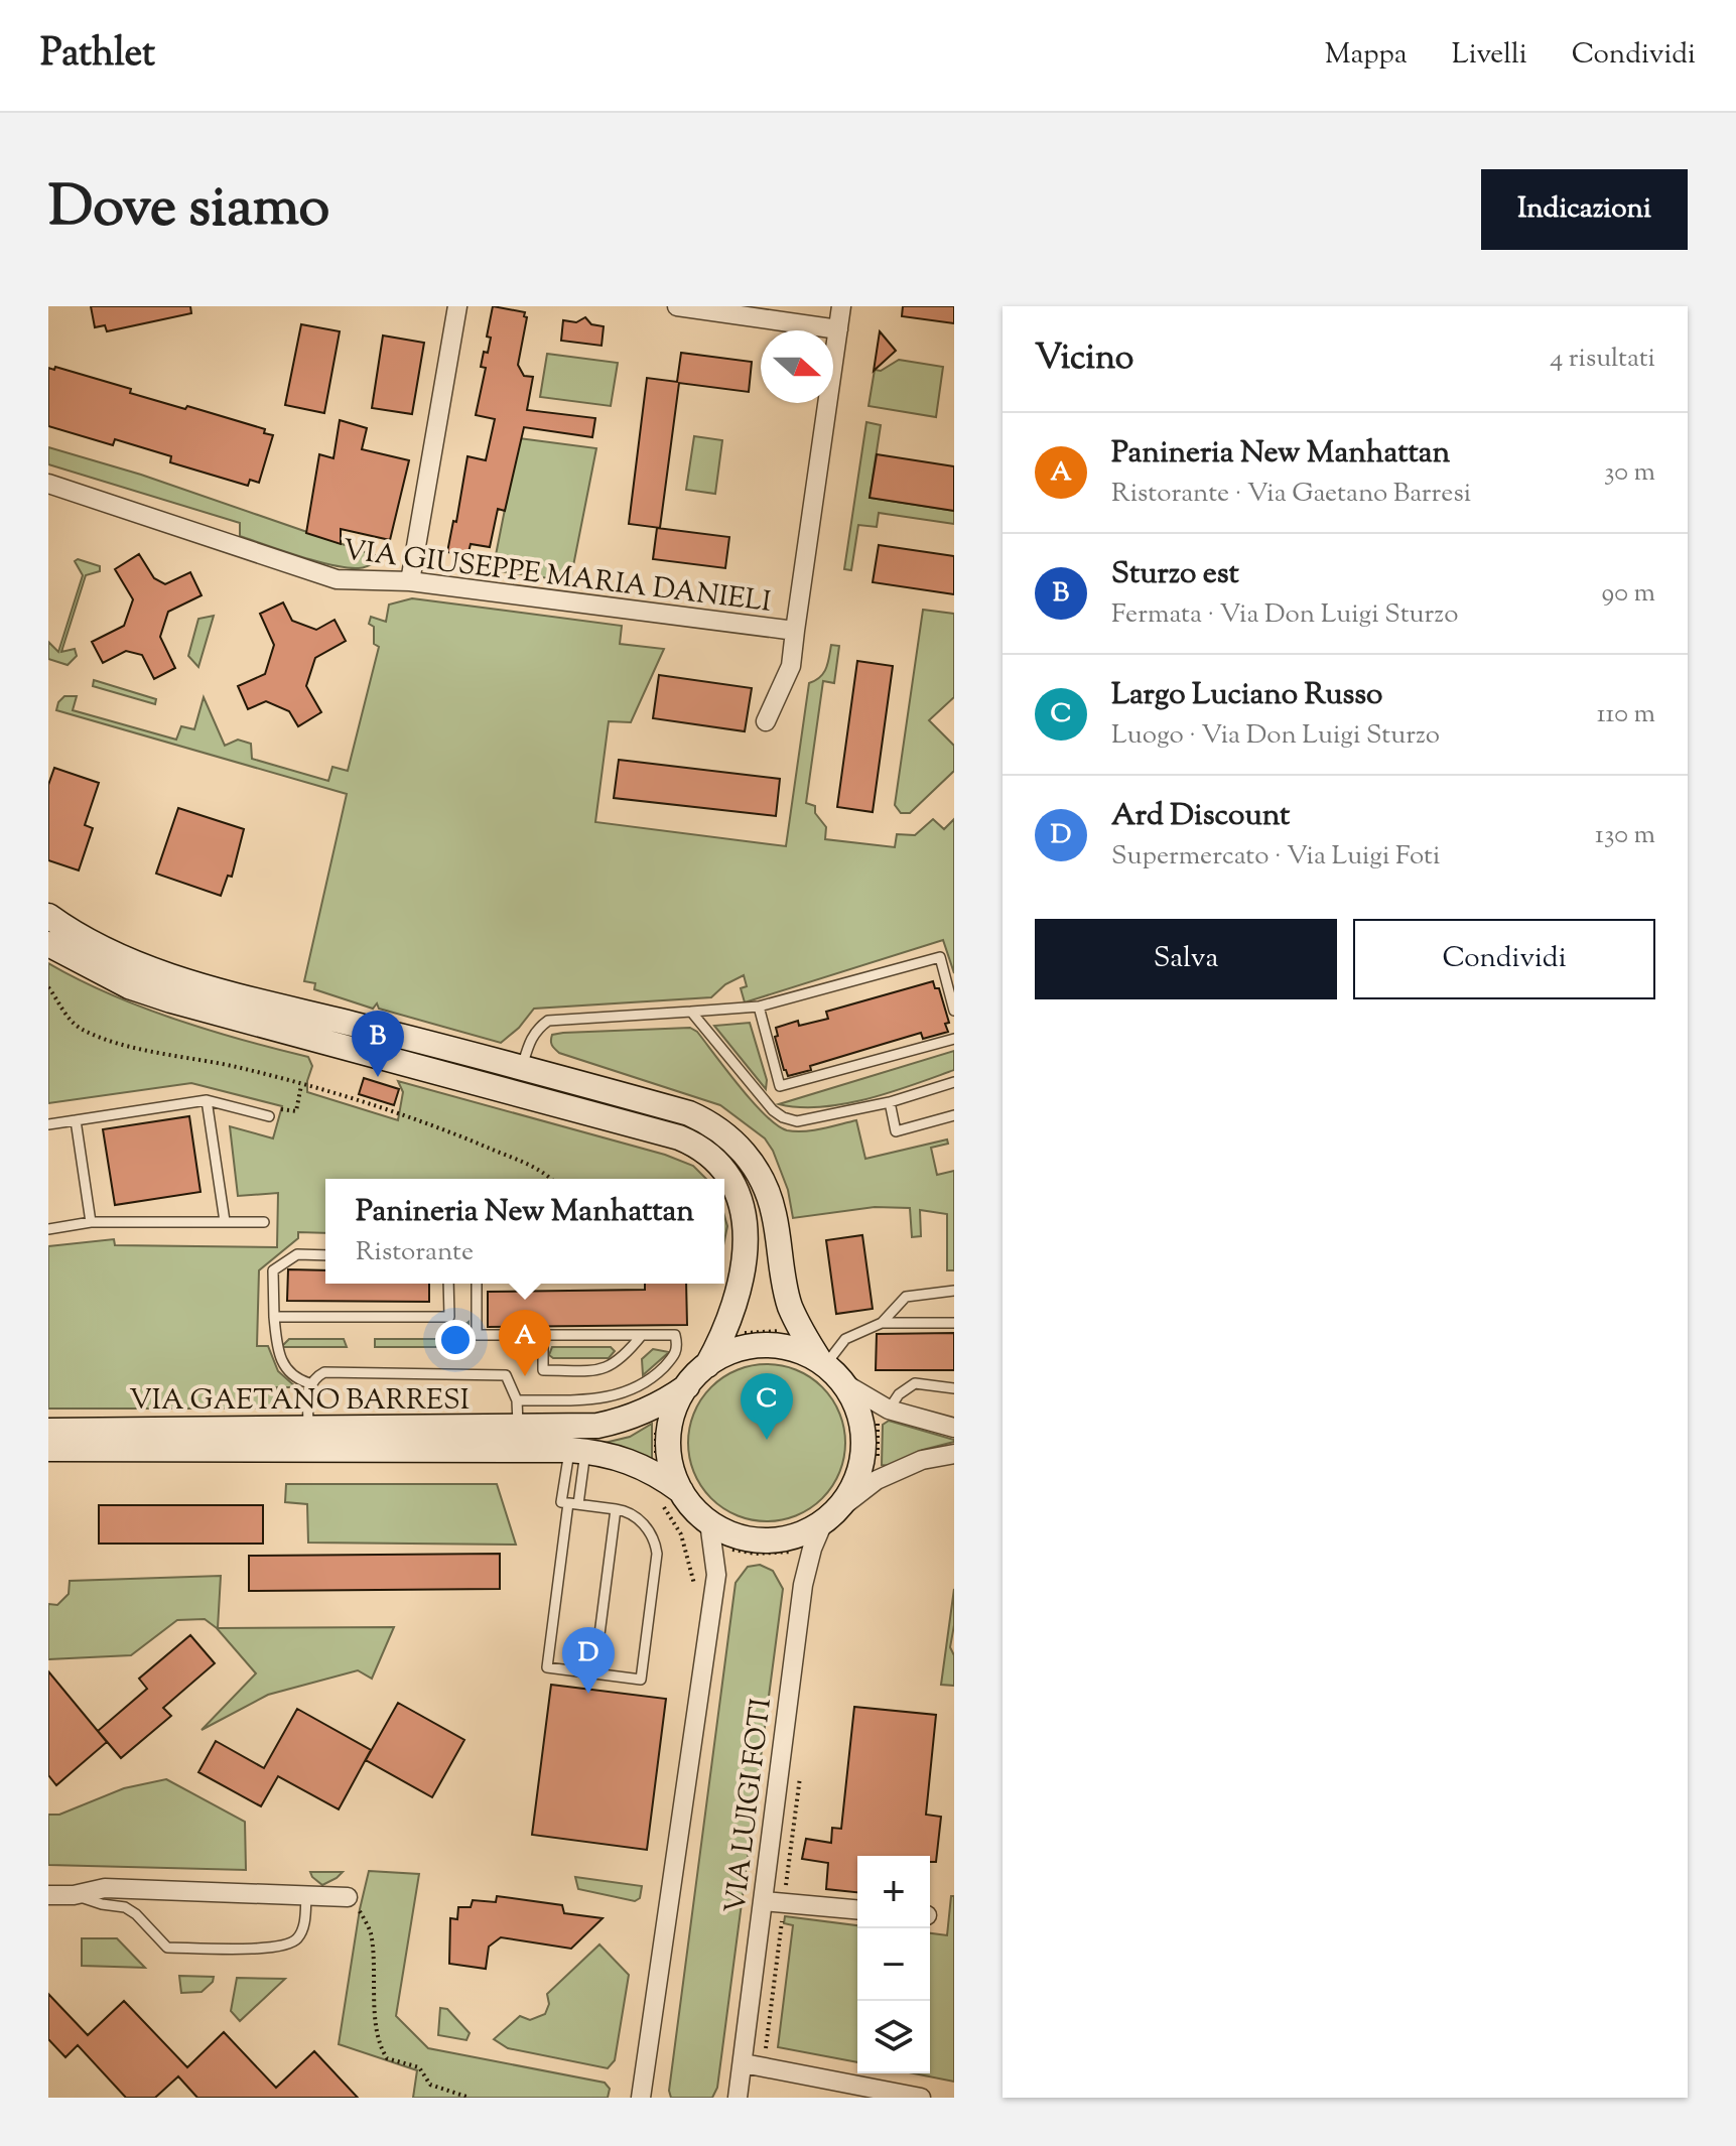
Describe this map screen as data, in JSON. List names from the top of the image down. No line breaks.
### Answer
{"streets":{"street":["VIA GIUSEPPE MARIA DANIELI","VIA GAETANO BARRESI","VIA LUIGI FOTI"]},"crossings":[["VIA GAETANO BARRESI","VIA LUIGI FOTI"]],"north":"right","page":{"header":"Pathlet","nav":["Mappa","Livelli","Condividi"],"title":"Dove siamo","buttons":["Indicazioni",["Salva","Condividi"]],"heading":["Vicino","4 risultati"],"list":[{"mark":"A","name":"Panineria New Manhattan","note":"Ristorante · Via Gaetano Barresi","value":"30 m"},{"mark":"B","name":"Sturzo est","note":"Fermata · Via Don Luigi Sturzo","value":"90 m"},{"mark":"C","name":"Largo Luciano Russo","note":"Luogo · Via Don Luigi Sturzo","value":"110 m"},{"mark":"D","name":"Ard Discount","note":"Supermercato · Via Luigi Foti","value":"130 m"}],"pins":["B","A","C","D"],"popup":["Panineria New Manhattan","Ristorante"],"map_buttons":["+","−"]}}
